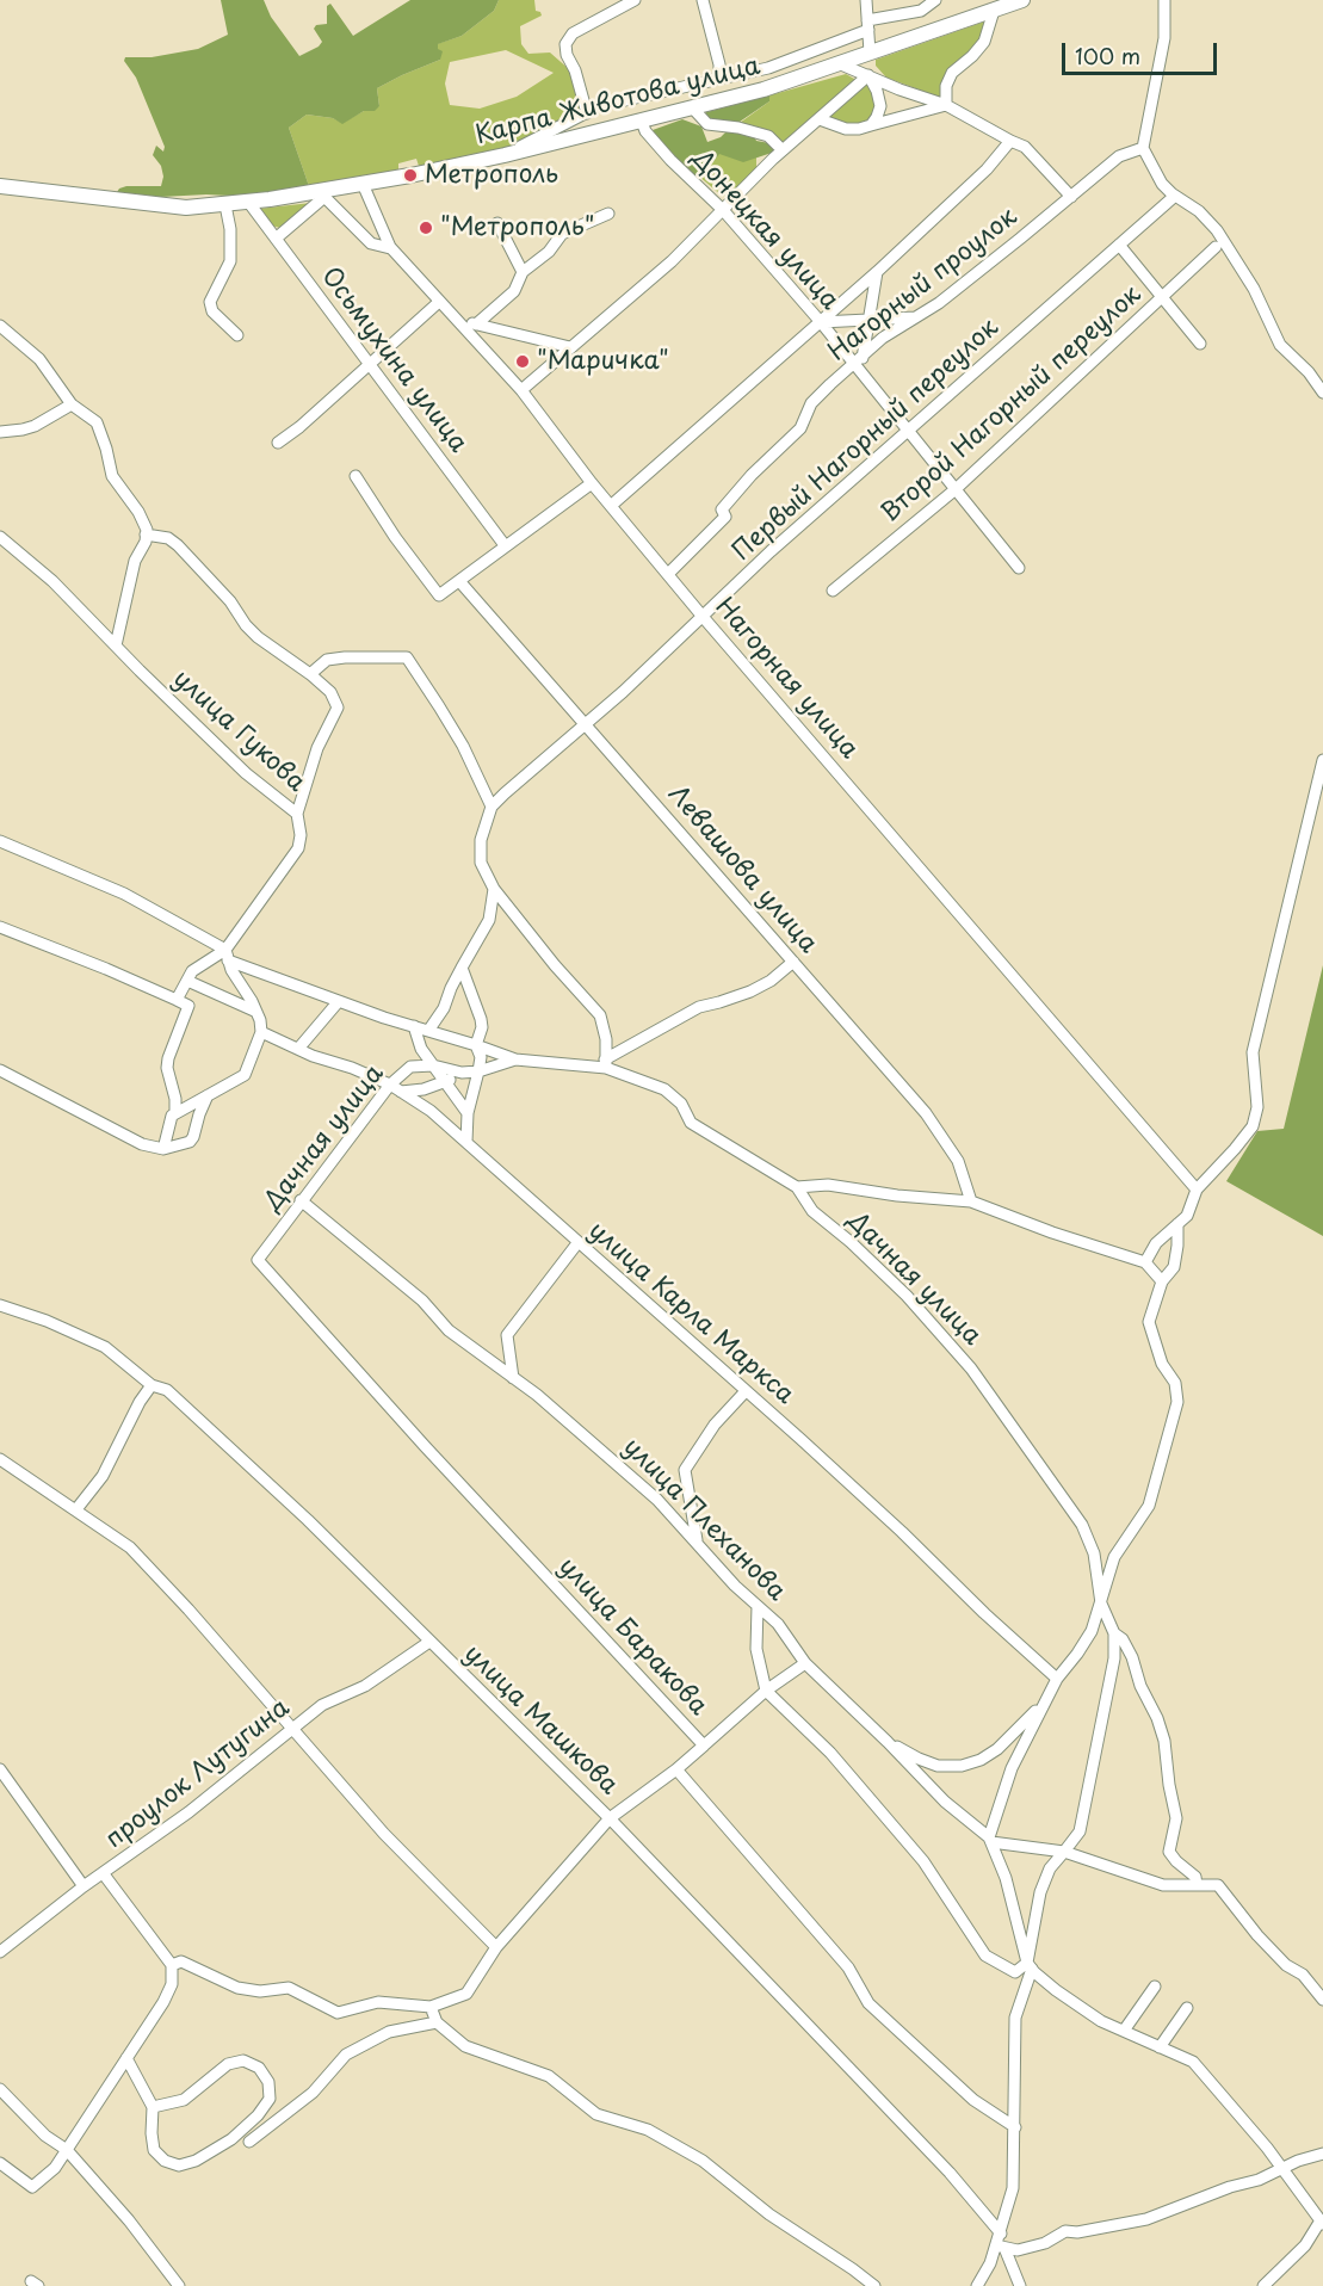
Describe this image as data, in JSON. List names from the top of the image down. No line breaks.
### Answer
{"streets":{"main road":["Карпа Животова улица"],"street":["Донецкая улица","Нагорный проулок","Осьмухина улица","Второй Нагорный переулок","Первый Нагорный переулок","Нагорная улица","улица Гукова","Левашова улица","Дачная улица","улица Карла Маркса","улица Плеханова","улица Баракова","улица Машкова","проулок Лутугина"]},"crossings":[["Карпа Животова улица","Донецкая улица"],["Карпа Животова улица","Осьмухина улица"],["Карпа Животова улица","Нагорная улица"],["Донецкая улица","Нагорный проулок"],["Донецкая улица","Второй Нагорный переулок"],["Донецкая улица","Первый Нагорный переулок"],["Нагорный проулок","Нагорная улица"],["Первый Нагорный переулок","Нагорная улица"],["Первый Нагорный переулок","Левашова улица"],["Дачная улица","улица Карла Маркса"],["Дачная улица","улица Плеханова"],["Дачная улица","улица Баракова"],["улица Баракова","улица Машкова"],["улица Машкова","проулок Лутугина"]],"places":["Метрополь","\"Метрополь\"","\"Маричка\""],"scale_bar":"100 m"}
